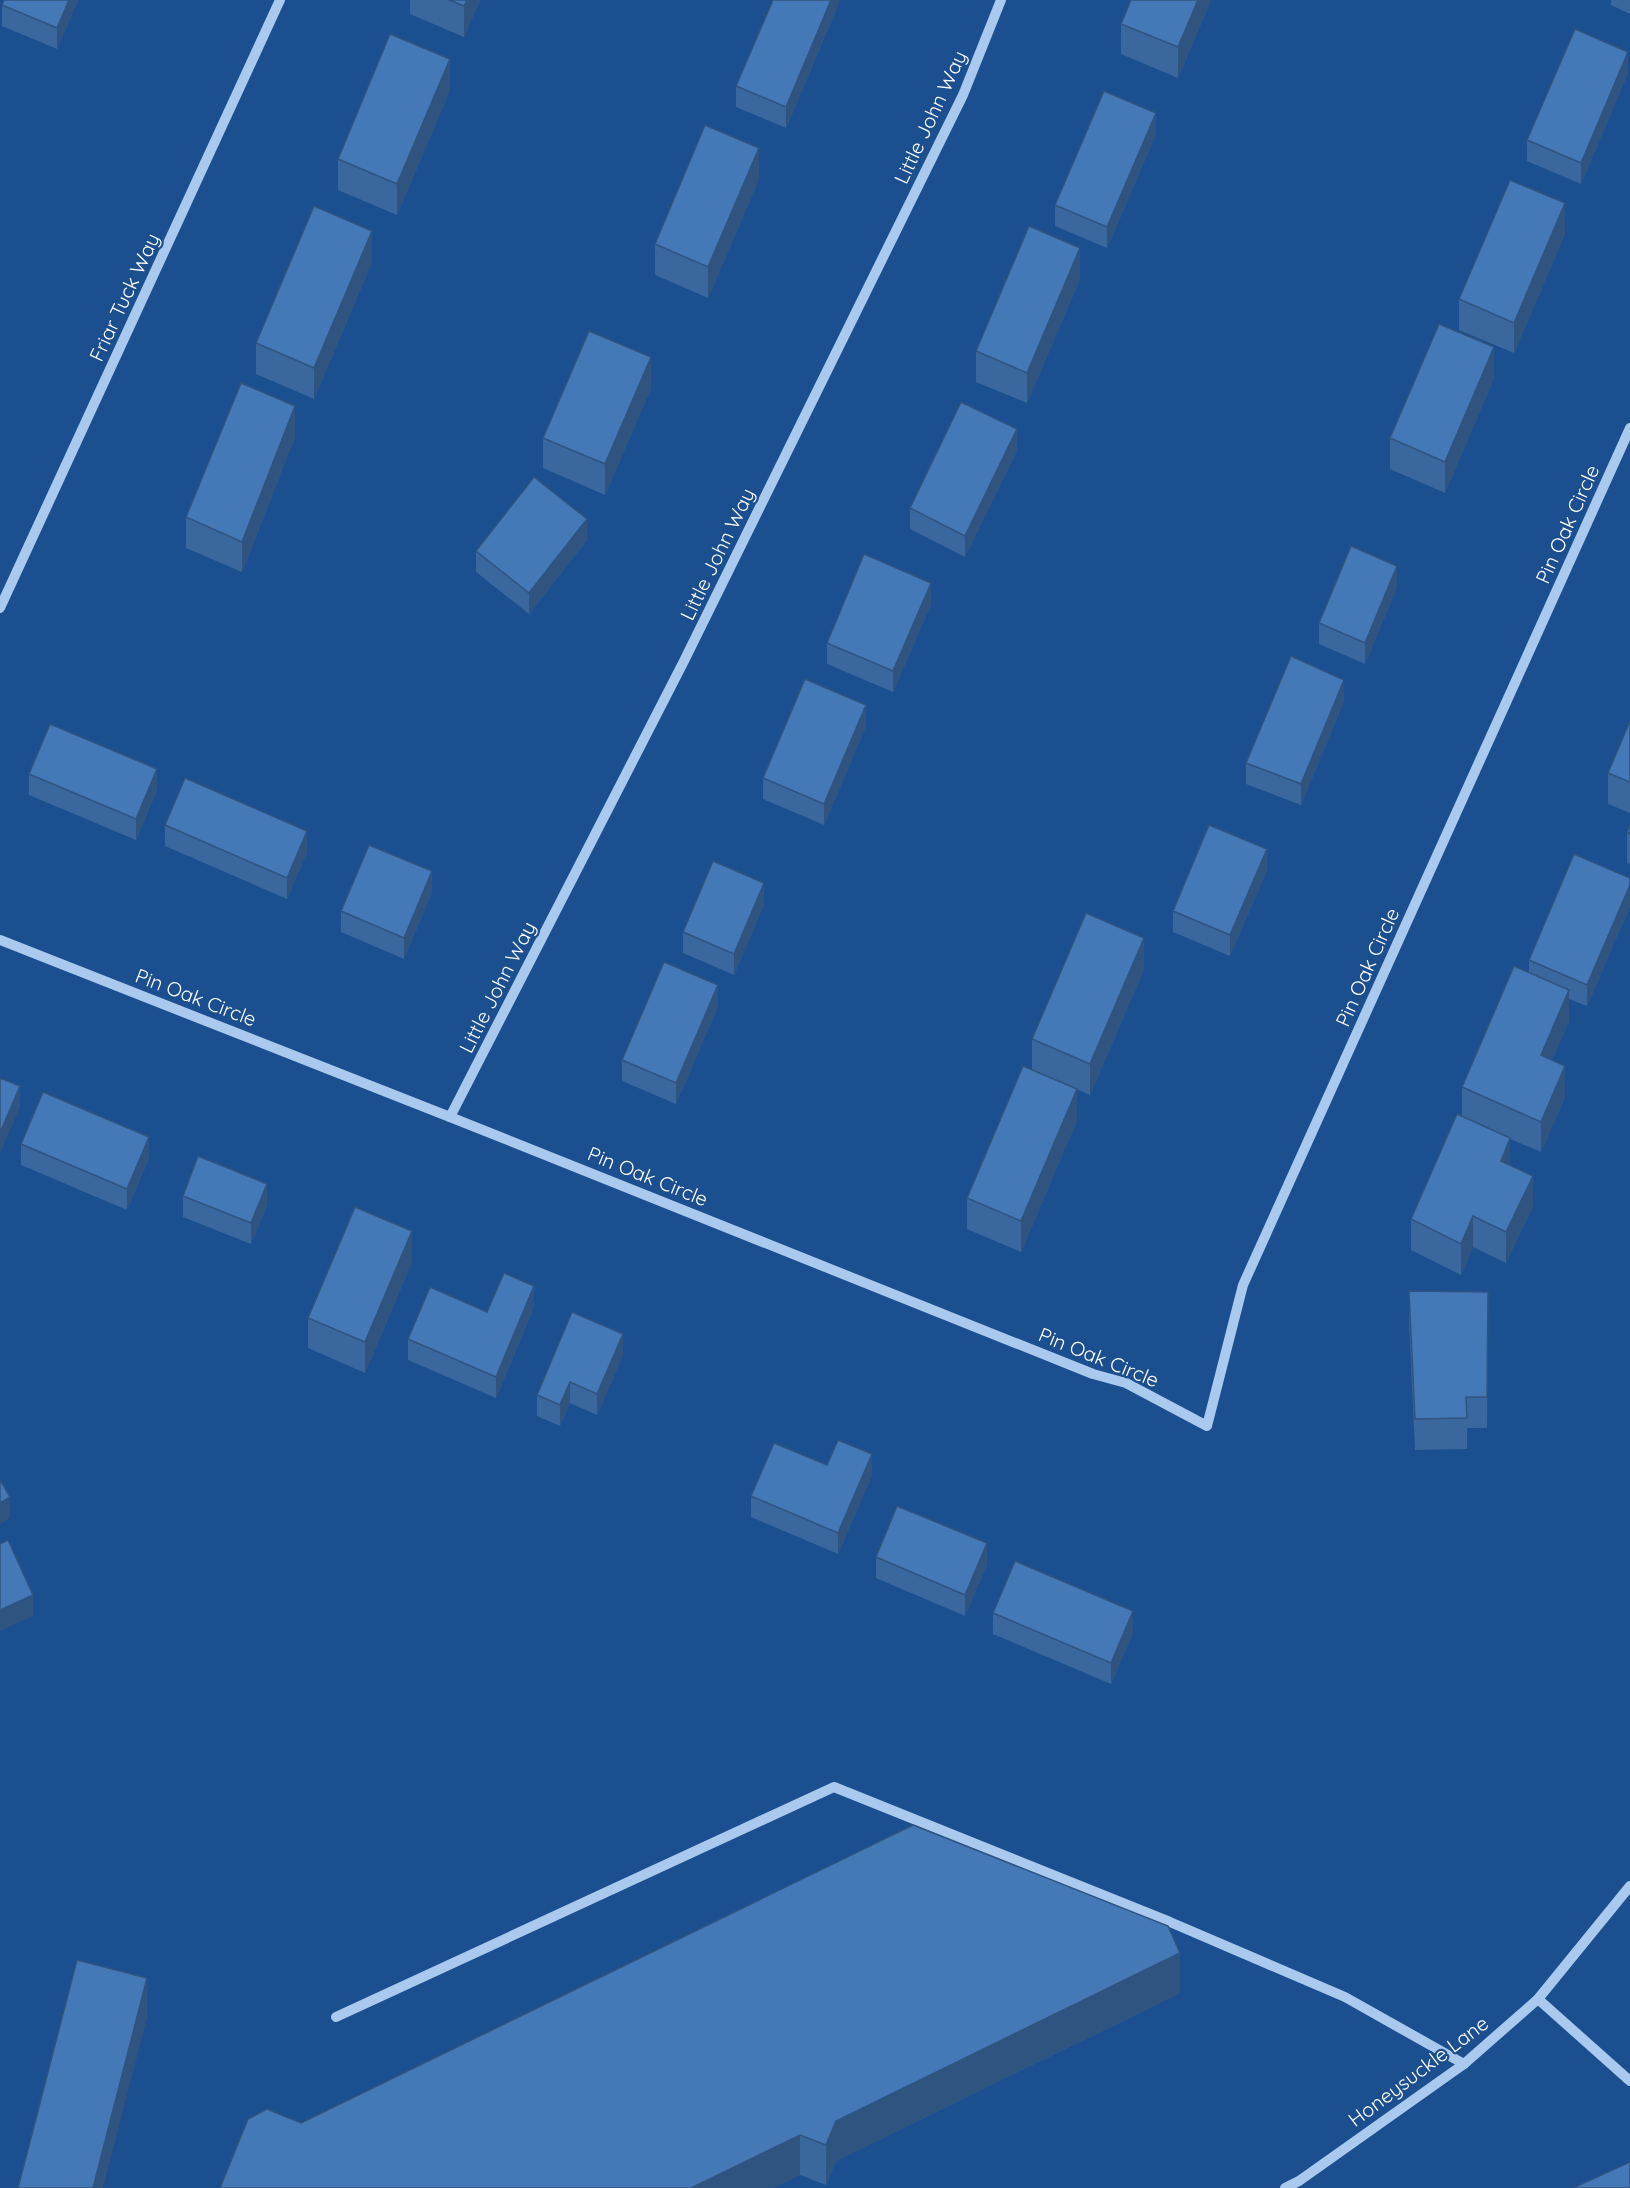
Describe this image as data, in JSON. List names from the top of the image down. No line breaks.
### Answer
{"streets":{"street":["Little John Way","Friar Tuck Way","Pin Oak Circle","Honeysuckle Lane"]},"crossings":[["Little John Way","Pin Oak Circle"]]}
